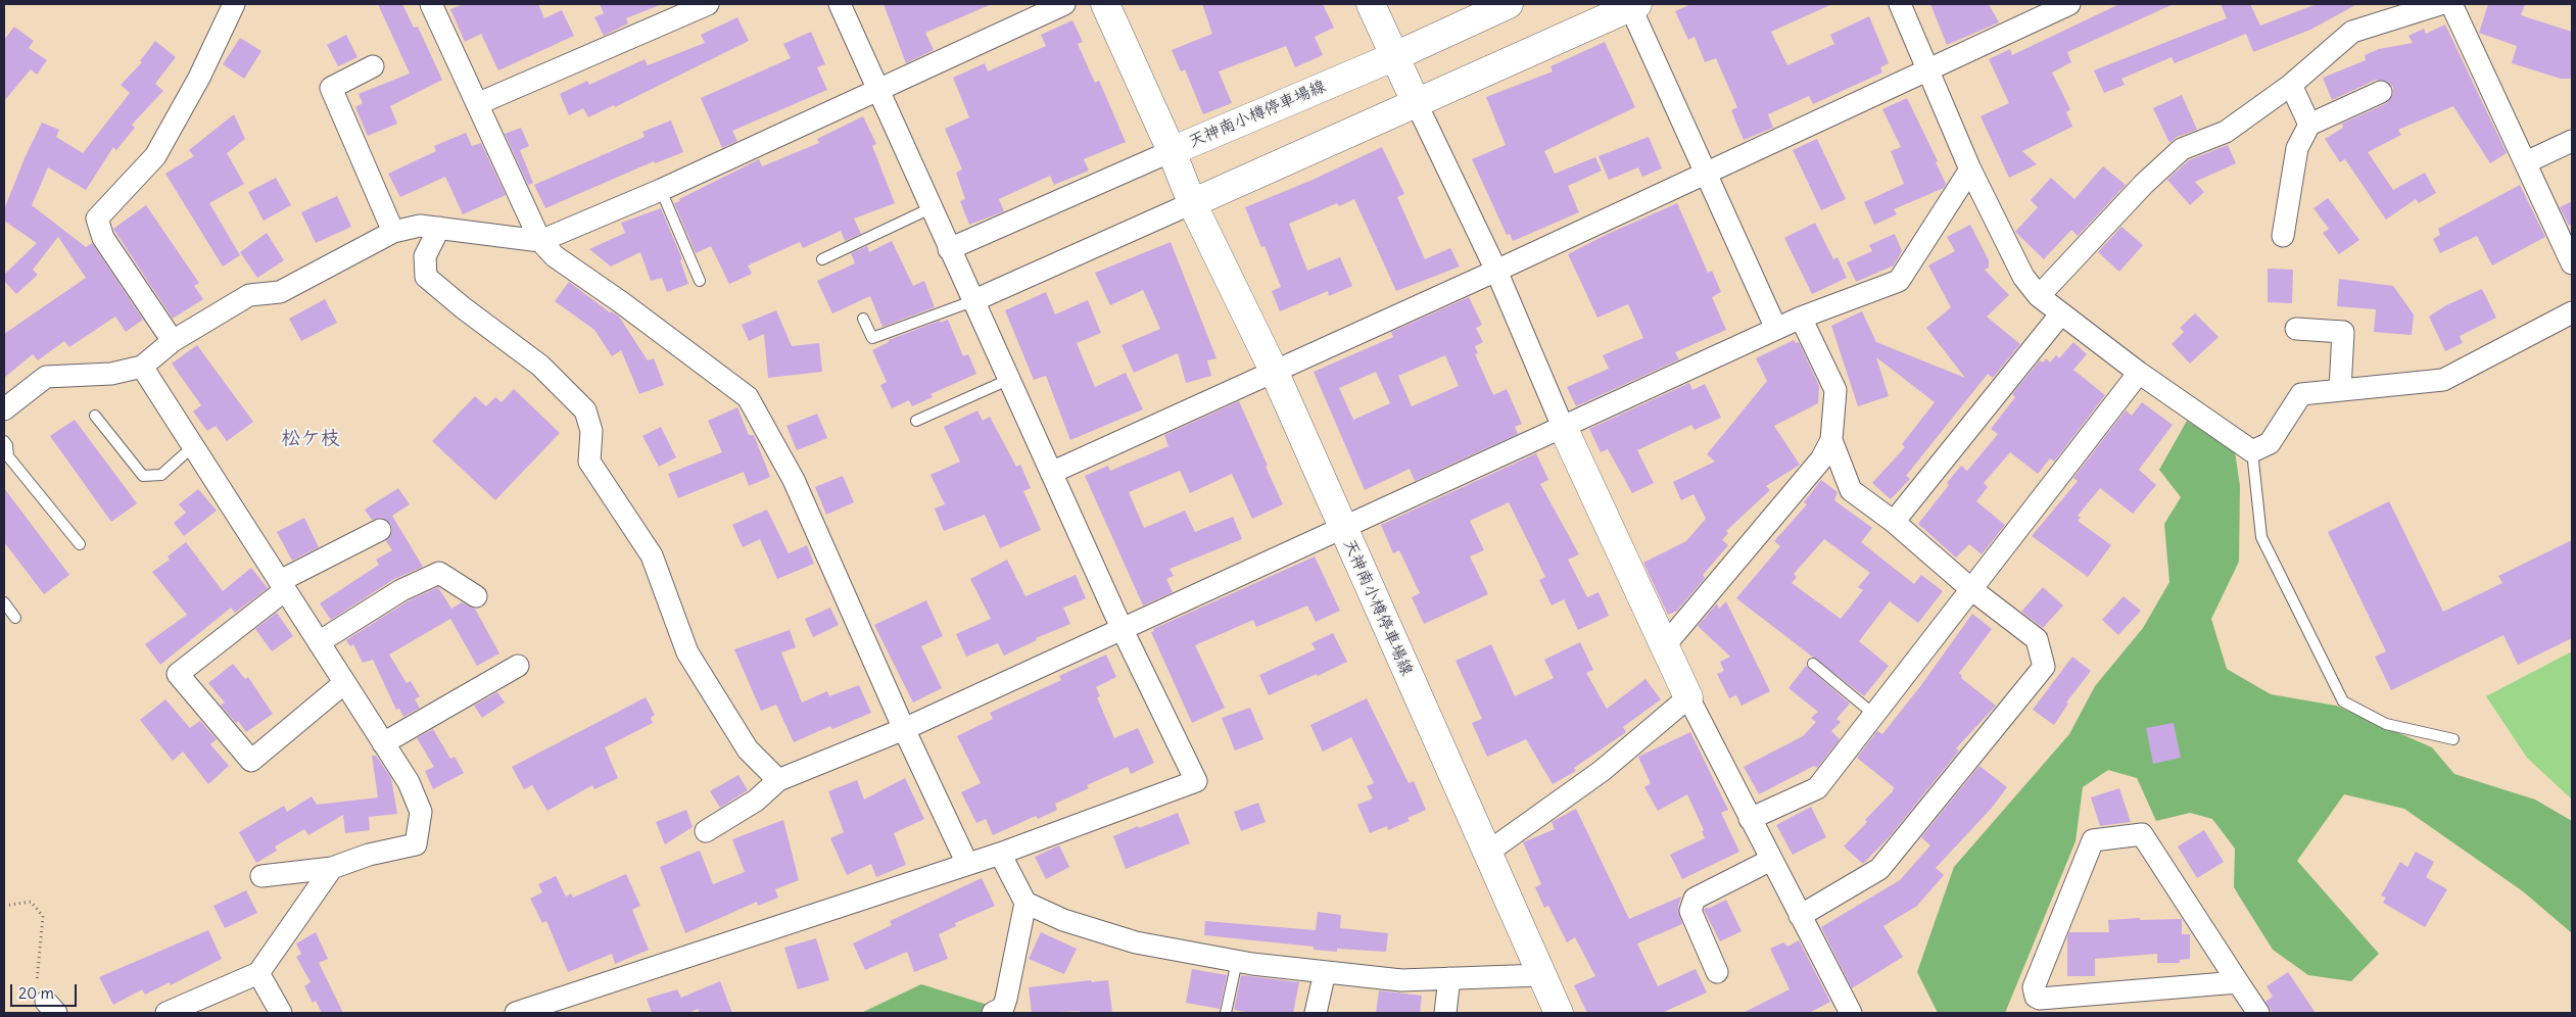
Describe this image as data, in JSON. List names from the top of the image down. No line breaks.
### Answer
{"streets":{"main road":["天神南小樽停車場線"]},"districts":["松ケ枝"],"scale_bar":"20 m"}
